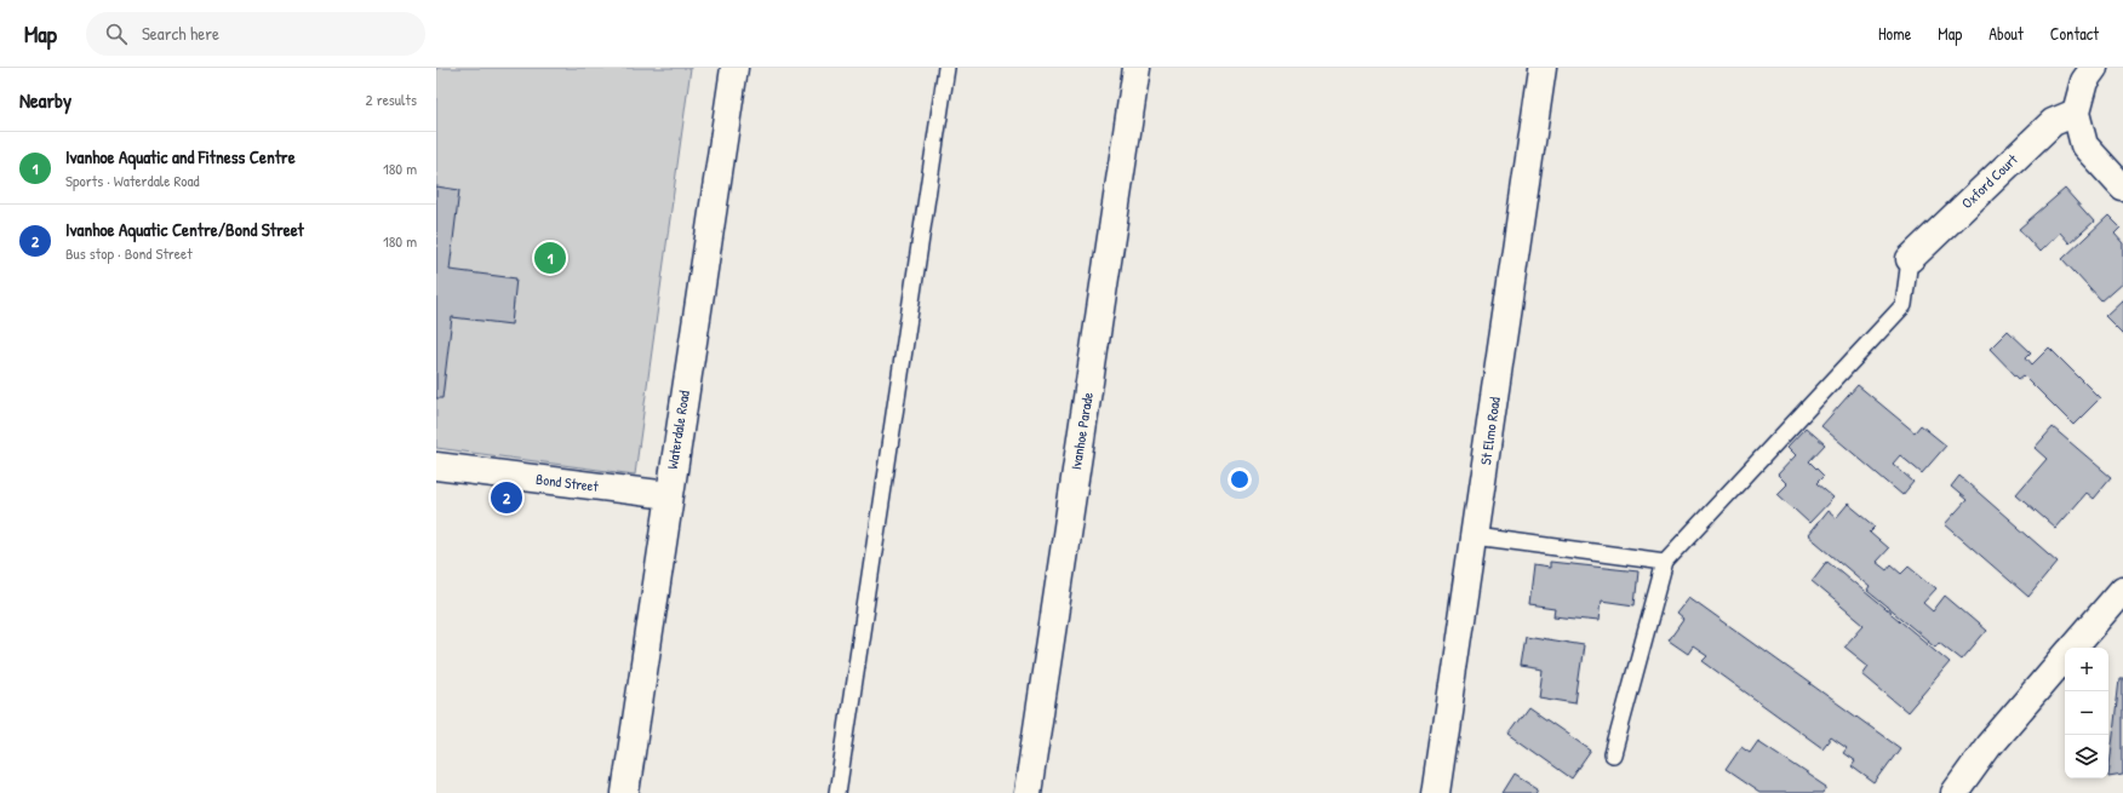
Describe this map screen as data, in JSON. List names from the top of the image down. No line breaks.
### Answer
{"streets":{"street":["Oxford Court","Waterdale Road","Ivanhoe Parade","St Elmo Road","Bond Street"]},"crossings":[["Waterdale Road","Bond Street"]],"page":{"header":"Map","search":"Search here","nav":["Home","Map","About","Contact"],"heading":["Nearby","2 results"],"list":[{"mark":"1","name":"Ivanhoe Aquatic and Fitness Centre","note":"Sports · Waterdale Road","value":"180 m"},{"mark":"2","name":"Ivanhoe Aquatic Centre/Bond Street","note":"Bus stop · Bond Street","value":"180 m"}],"pins":["1","2"],"map_buttons":["+","−"]}}
